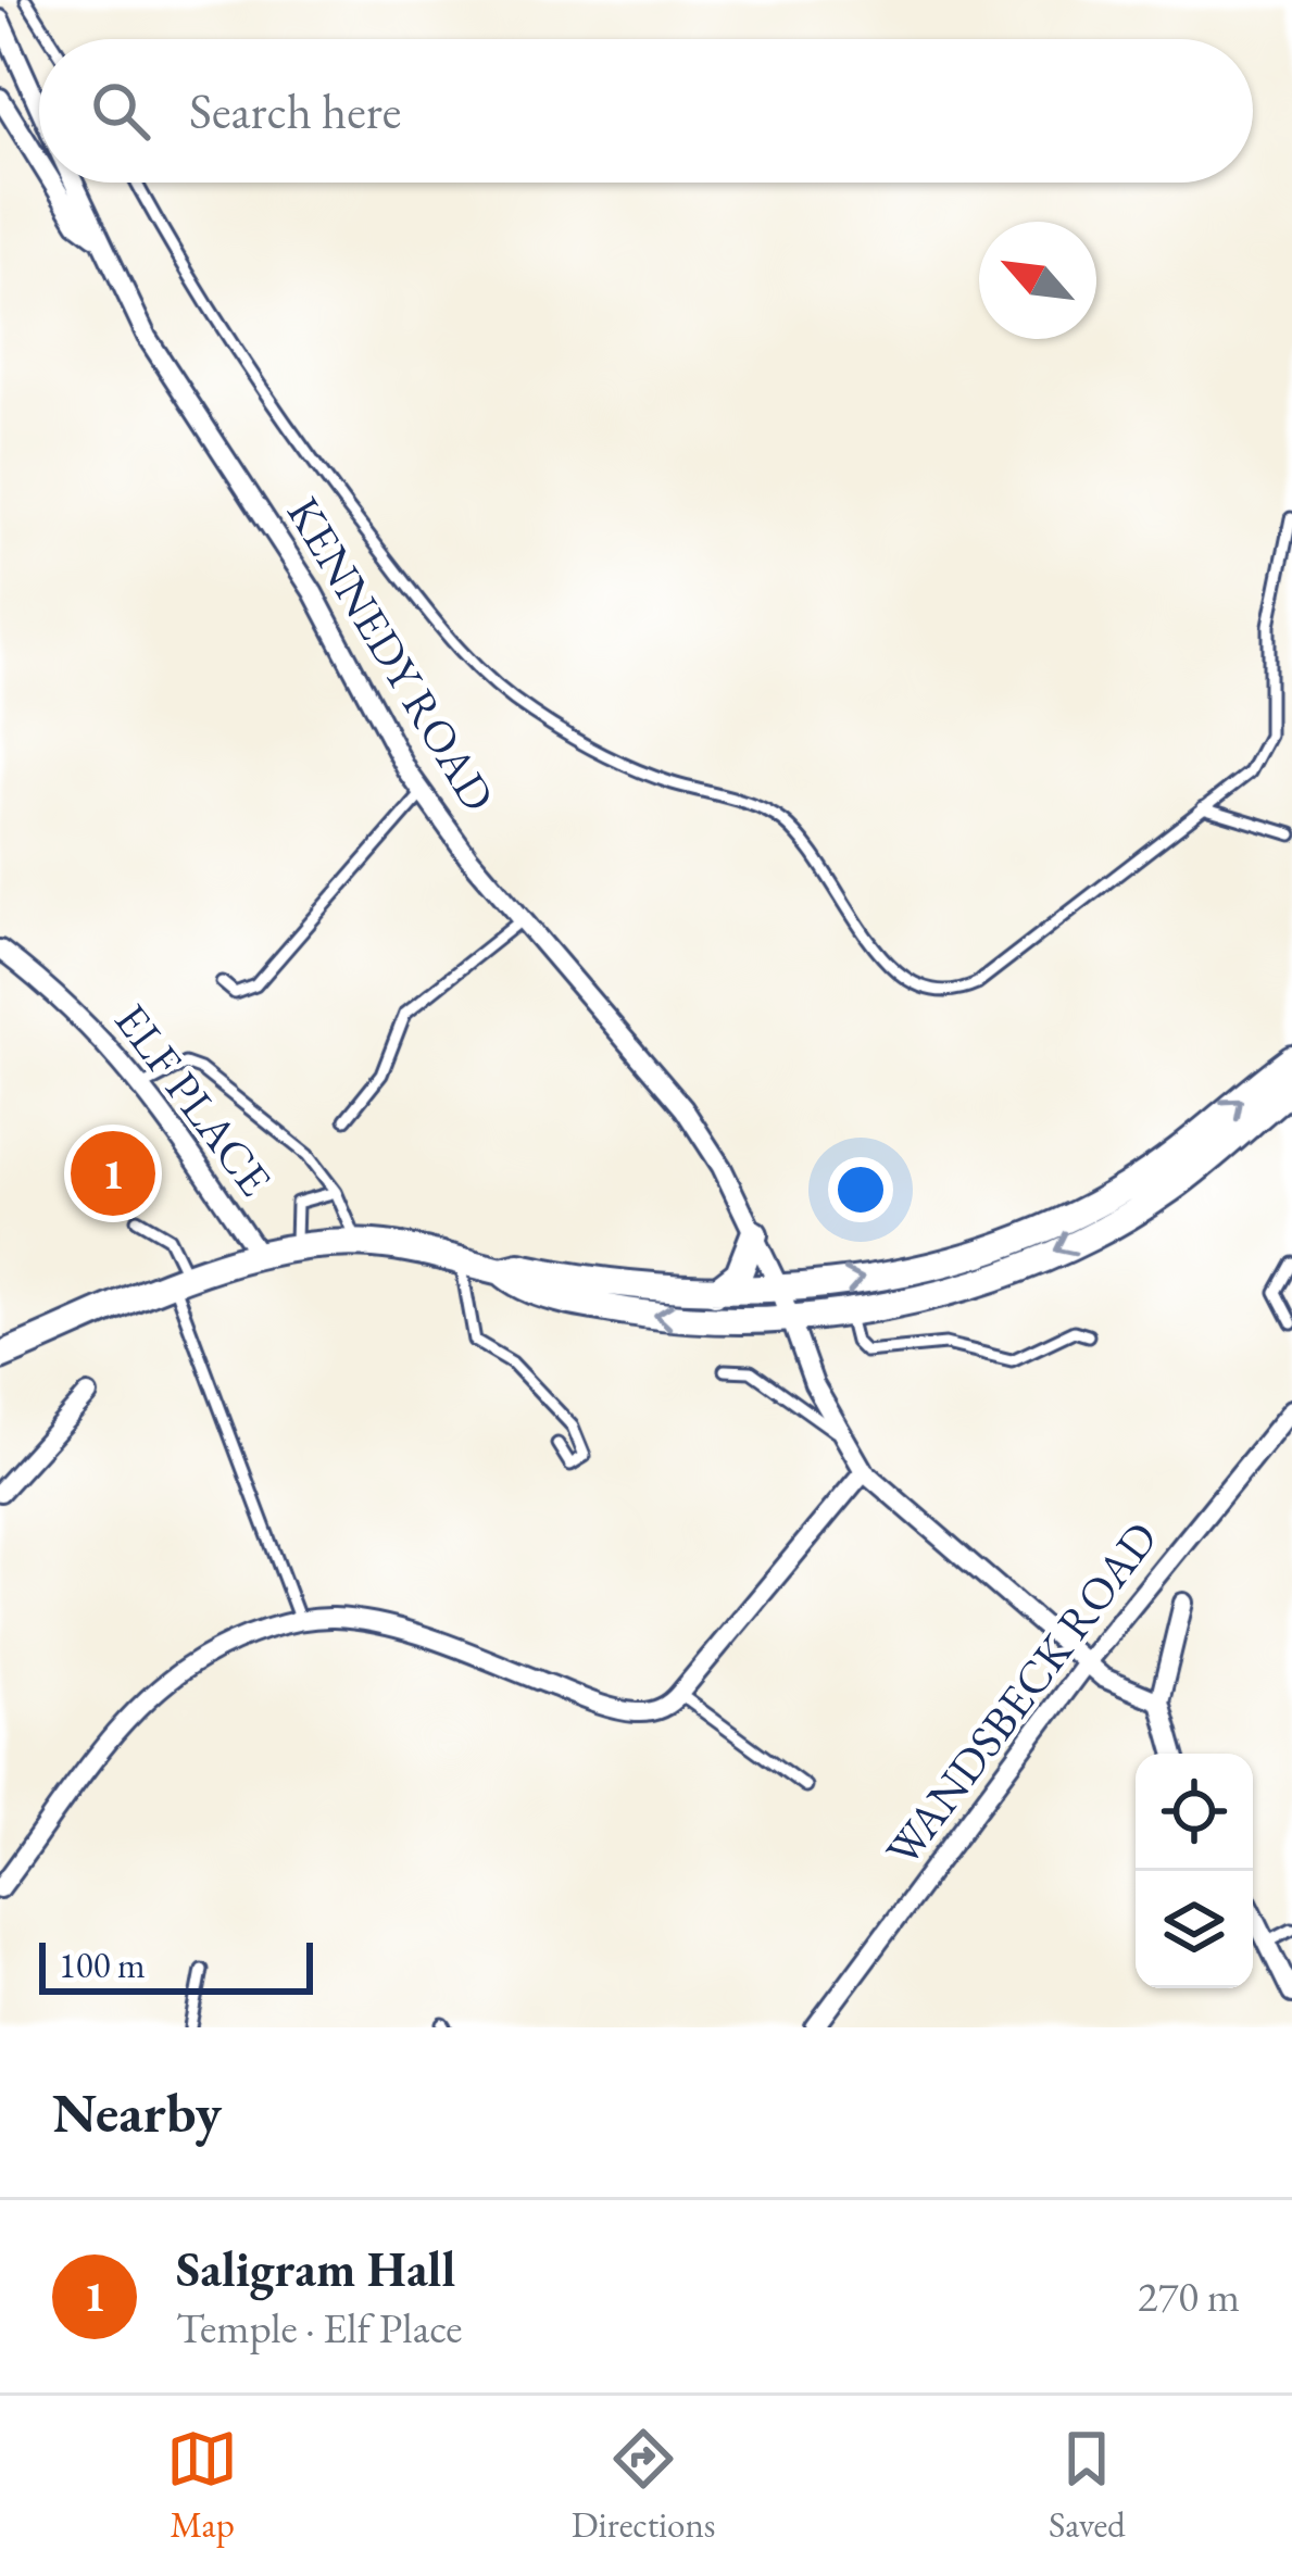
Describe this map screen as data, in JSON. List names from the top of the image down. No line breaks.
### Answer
{"streets":{"street":["KENNEDY ROAD","ELF PLACE","WANDSBECK ROAD"]},"crossings":[["KENNEDY ROAD","WANDSBECK ROAD"]],"scale_bar":"100 m","north":"top left","page":{"search":"Search here","pins":"1","scale":"100 m","heading":"Nearby","list":[{"mark":"1","name":"Saligram Hall","note":"Temple · Elf Place","value":"270 m"}],"nav":["Map","Directions","Saved"]}}
